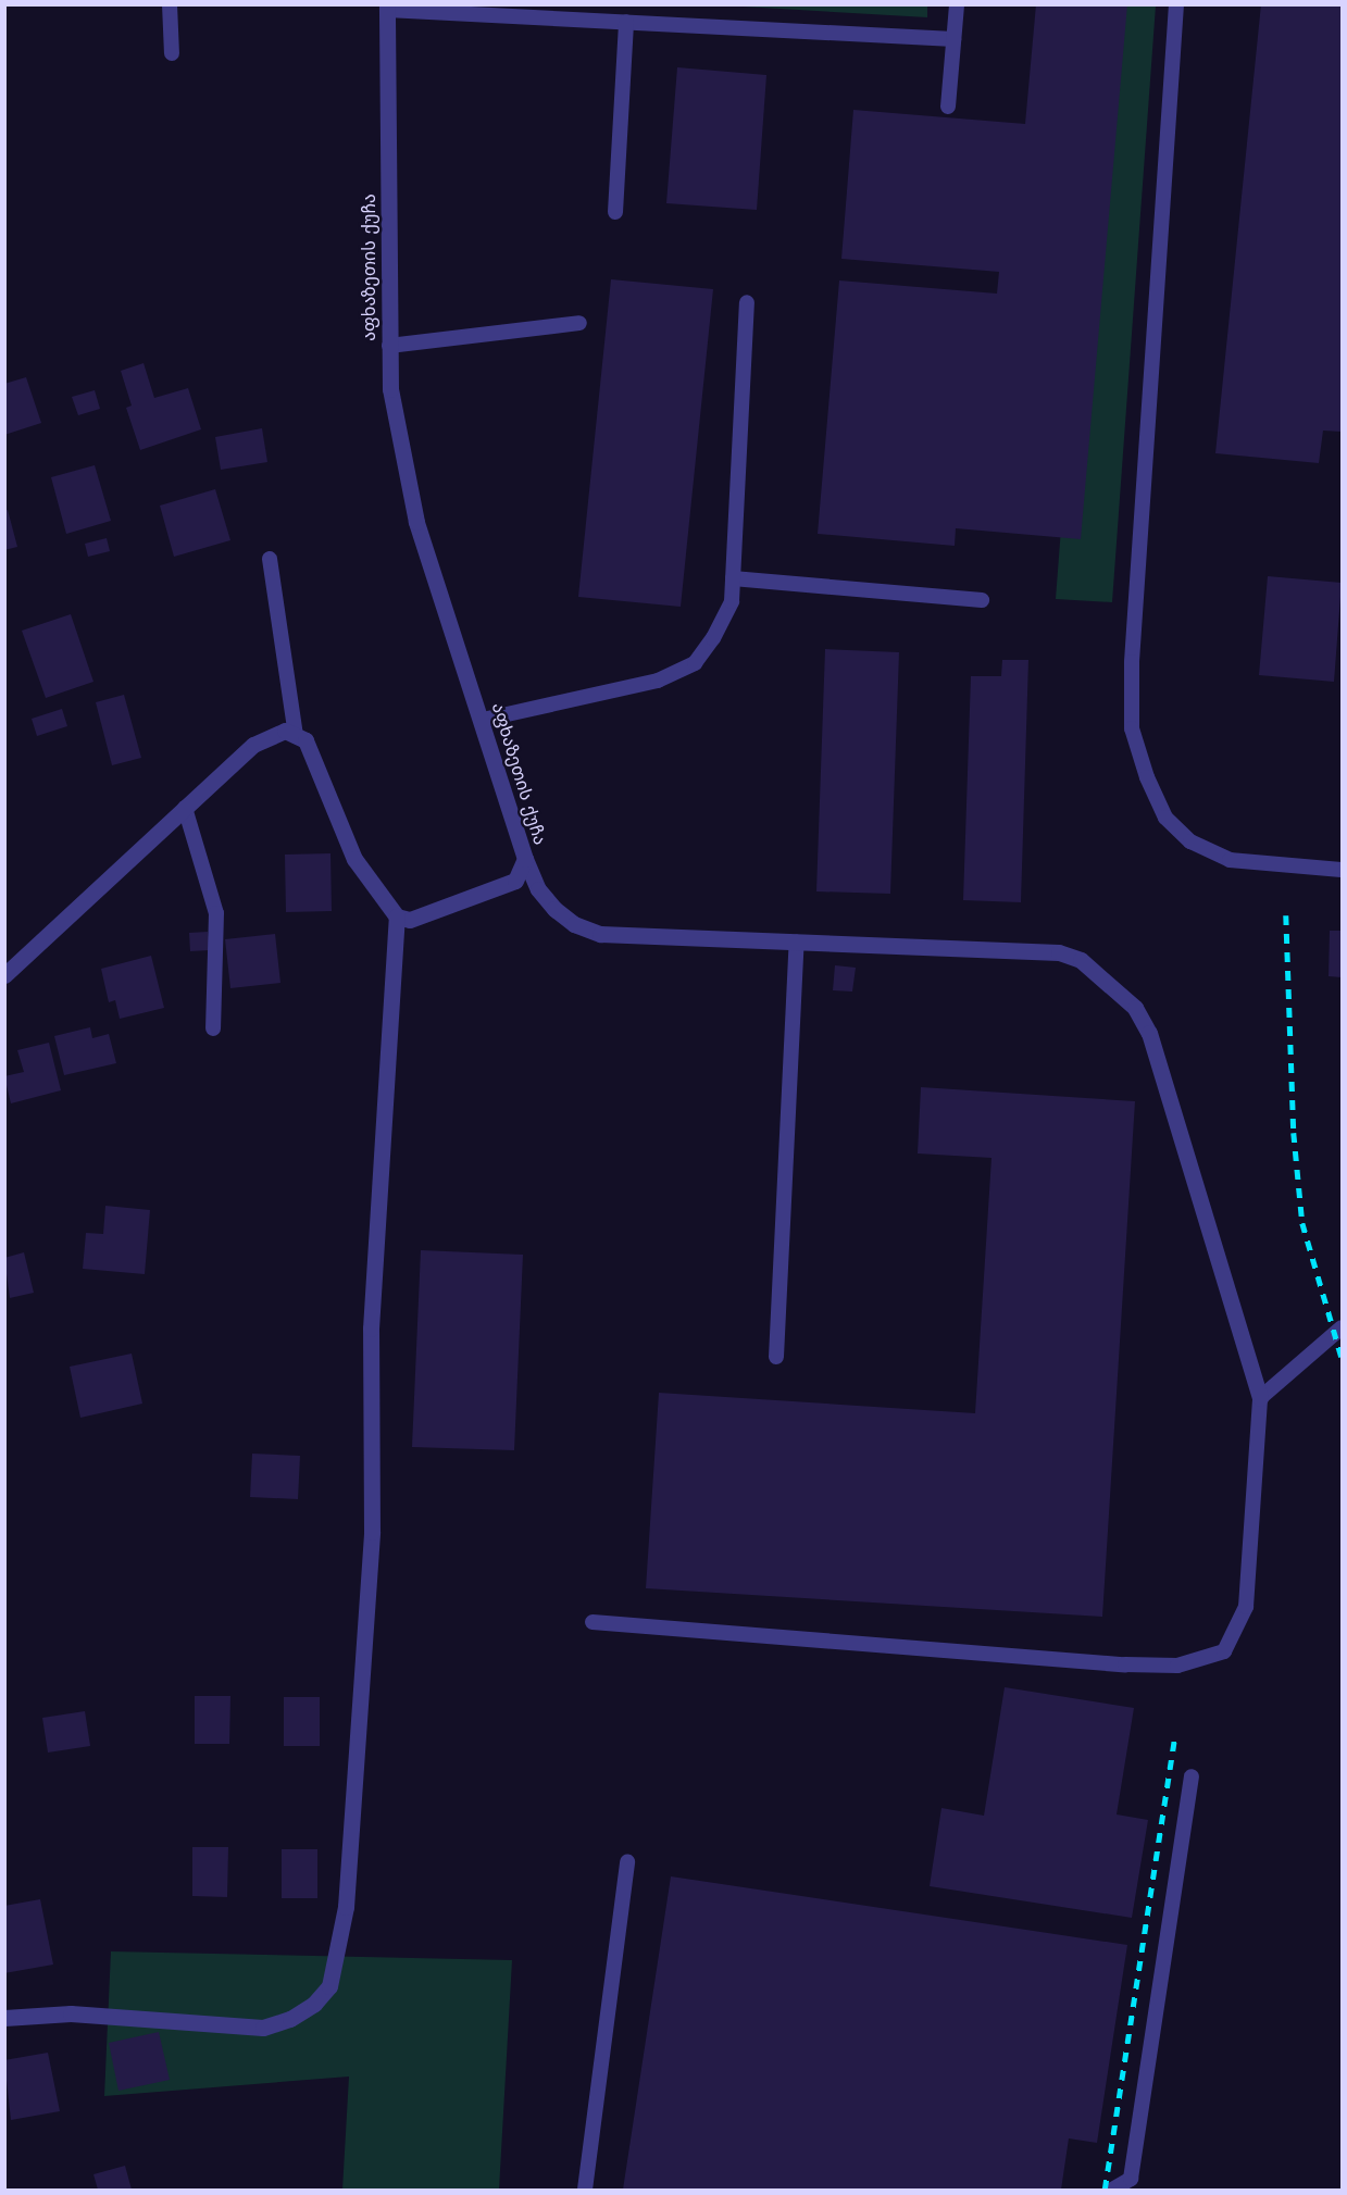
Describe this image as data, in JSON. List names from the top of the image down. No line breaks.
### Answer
{"streets":{"street":["აფხაზეთის ქუჩა"]}}
